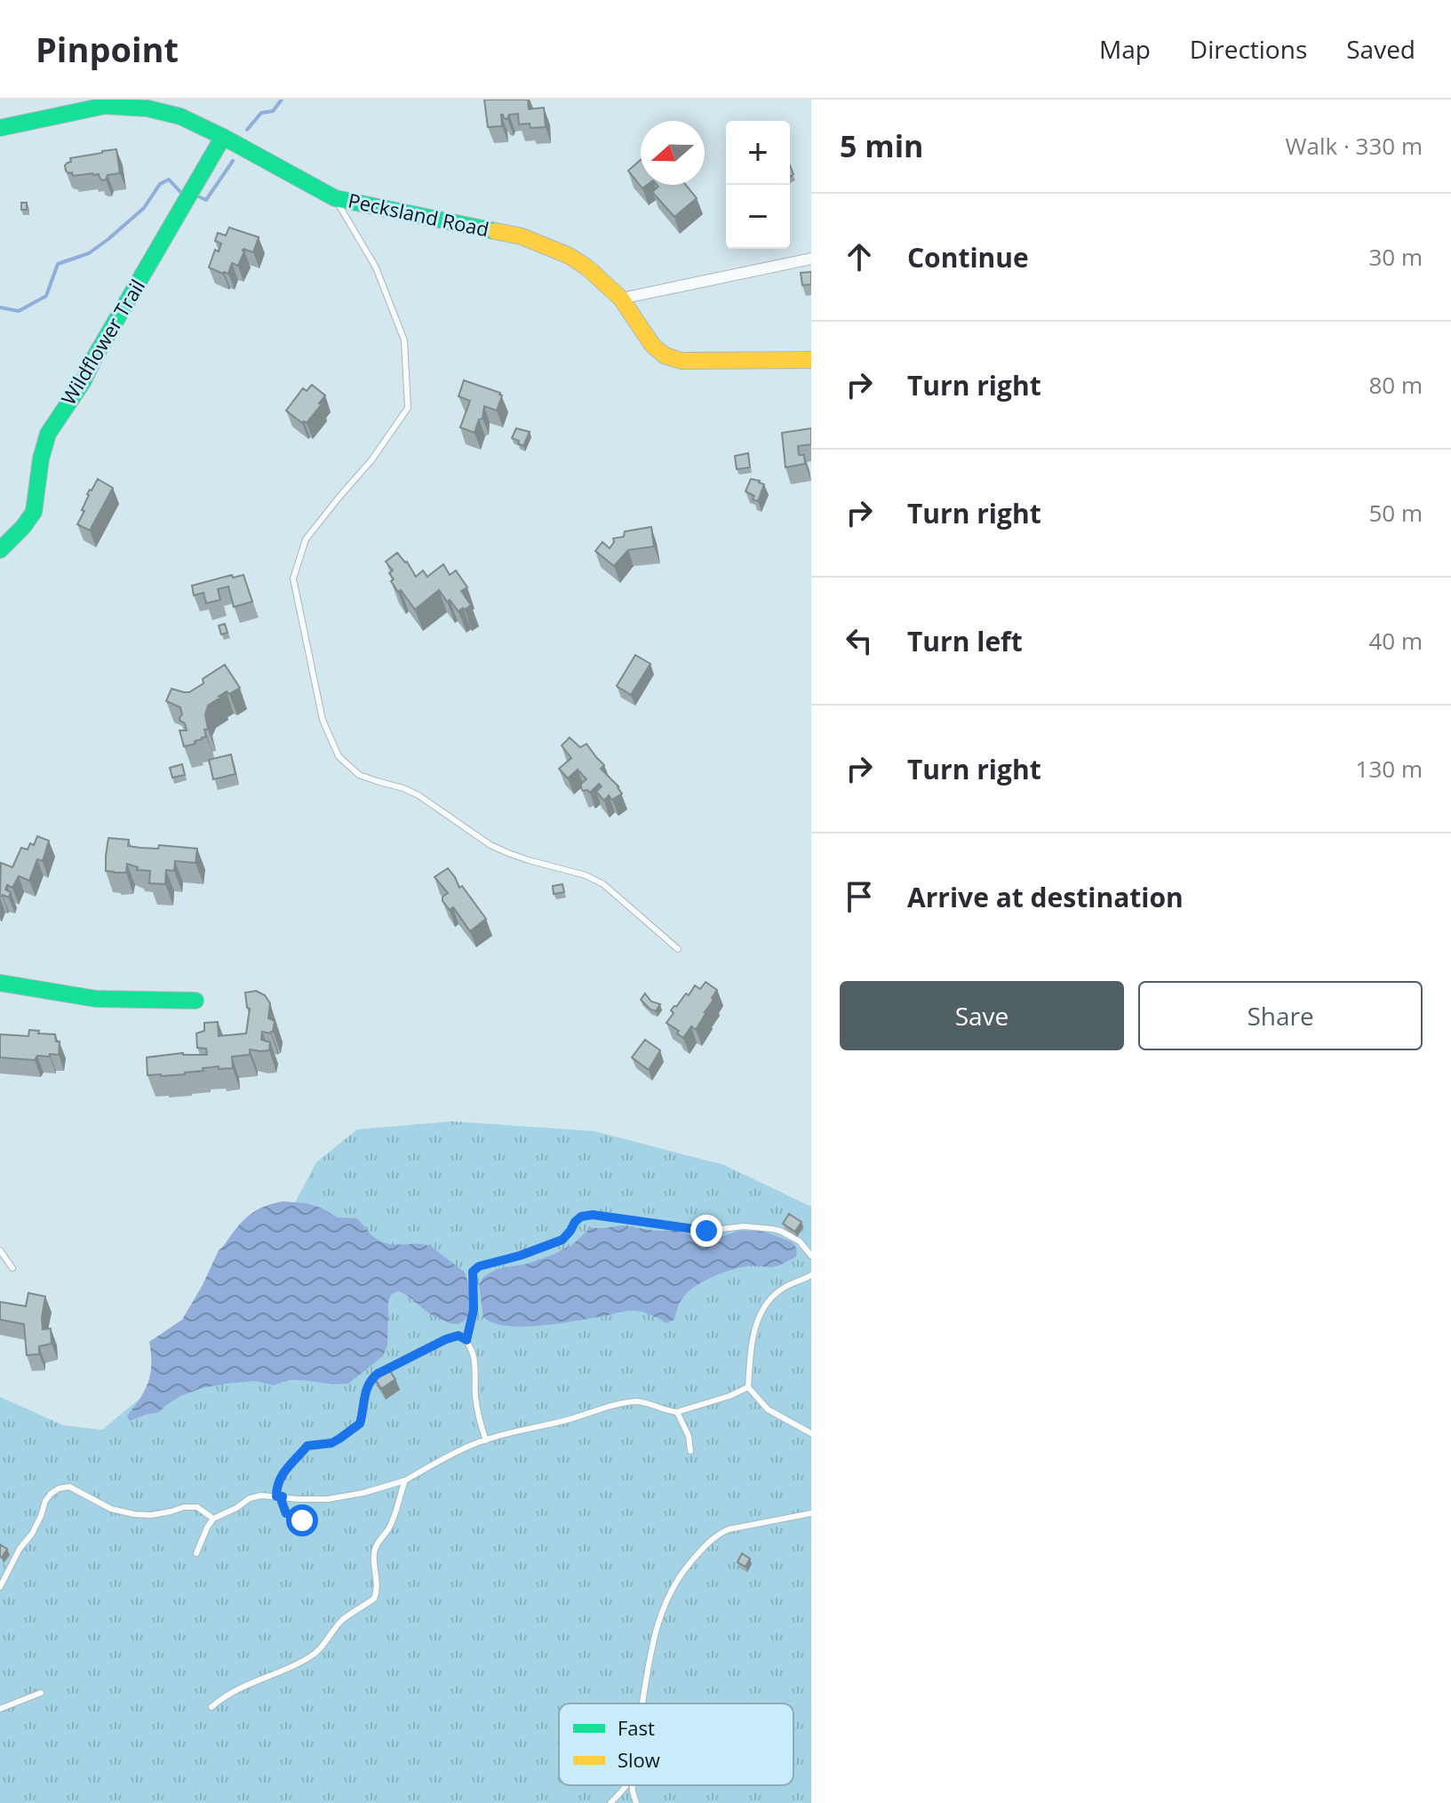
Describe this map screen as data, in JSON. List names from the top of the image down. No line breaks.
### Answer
{"streets":{"street":["Pecksland Road","Wildflower Trail"]},"crossings":[["Pecksland Road","Wildflower Trail"]],"legend":["Fast","Slow"],"north":"left","page":{"header":"Pinpoint","nav":["Map","Directions","Saved"],"heading":["5 min","Walk · 330 m"],"map_buttons":["+","−"],"list":[["Continue","30 m"],["Turn right","80 m"],["Turn right","50 m"],["Turn left","40 m"],["Turn right","130 m"],"Arrive at destination"],"buttons":["Save","Share"]}}
